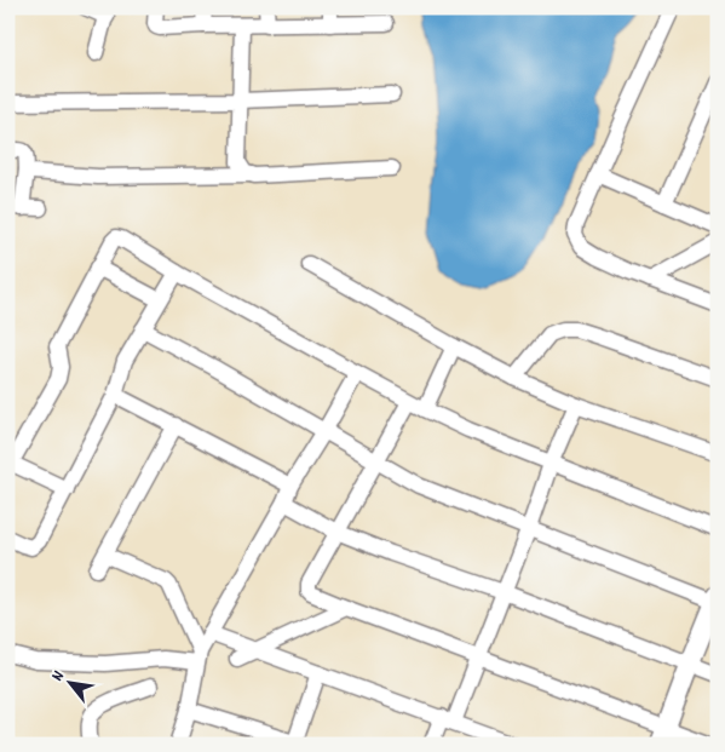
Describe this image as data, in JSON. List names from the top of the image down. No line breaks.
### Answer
{"north":"top left"}
